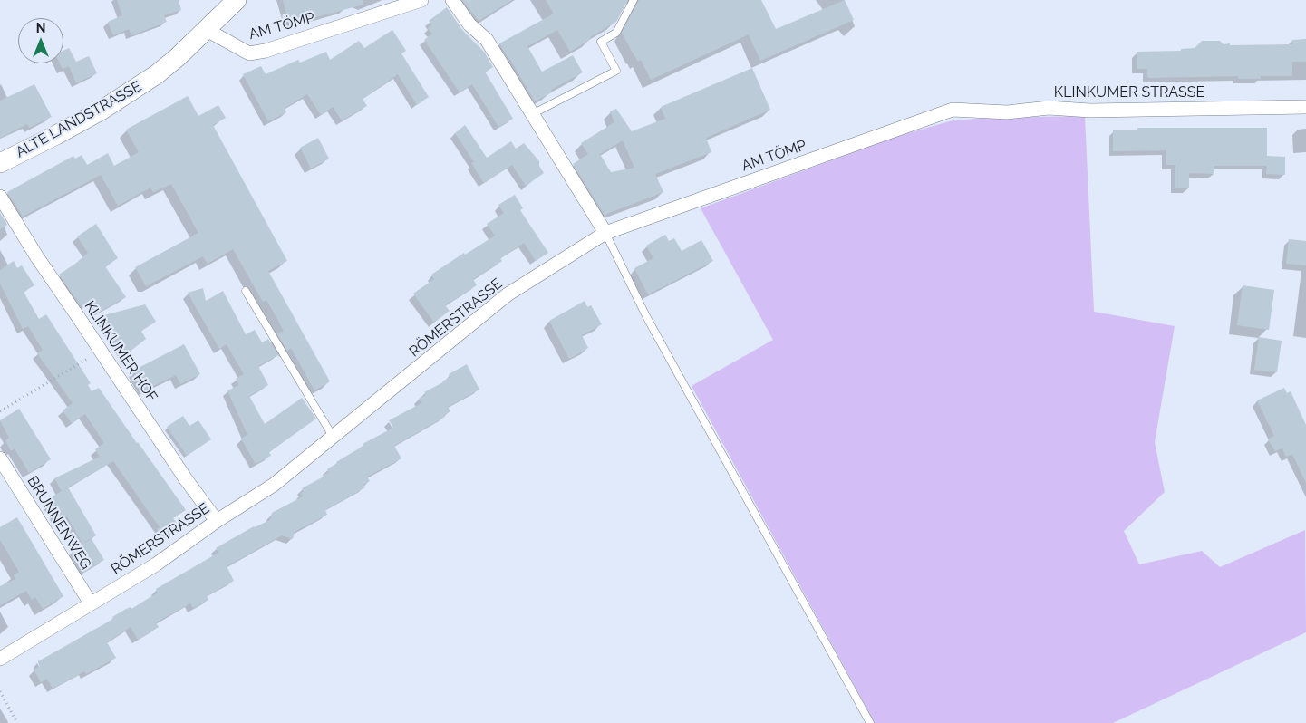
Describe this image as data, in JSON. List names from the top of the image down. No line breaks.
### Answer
{"streets":{"main road":["ALTE LANDSTRASSE"],"street":["AM TÖMP","KLINKUMER STRASSE","RÖMERSTRASSE","KLINKUMER HOF","BRUNNENWEG"]},"crossings":[["AM TÖMP","KLINKUMER STRASSE"],["AM TÖMP","ALTE LANDSTRASSE"],["AM TÖMP","RÖMERSTRASSE"],["RÖMERSTRASSE","KLINKUMER HOF"],["RÖMERSTRASSE","BRUNNENWEG"]],"north":"top"}
